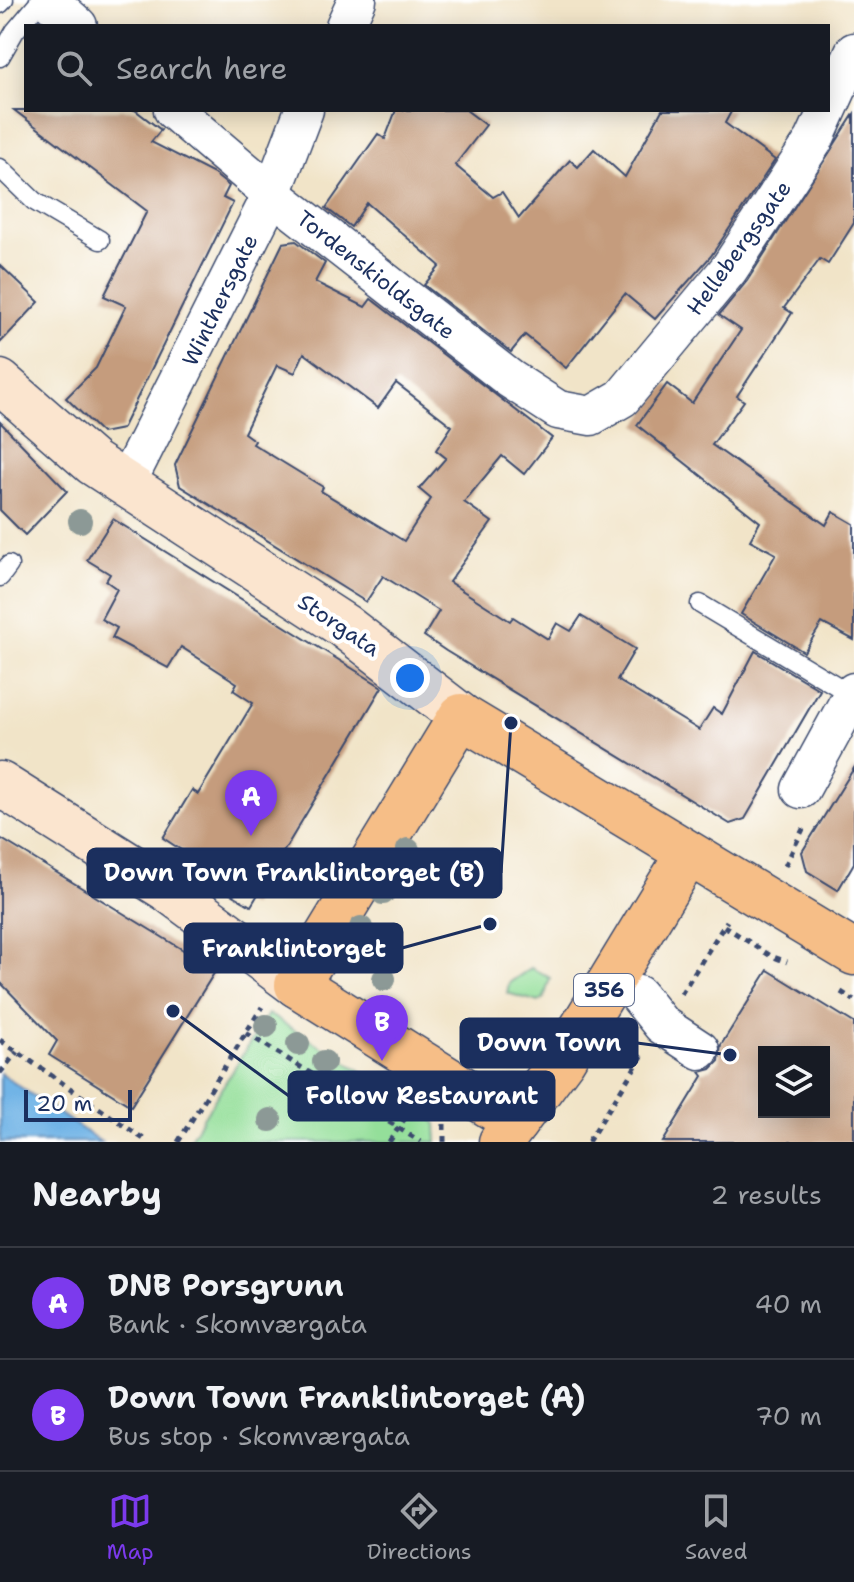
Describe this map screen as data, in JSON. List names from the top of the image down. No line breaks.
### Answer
{"streets":{"main road":["Storgata","356"],"street":["Hellebergsgate","Tordenskioldsgate","Winthersgate"]},"crossings":[["Hellebergsgate","Tordenskioldsgate"],["Tordenskioldsgate","Winthersgate"],["Winthersgate","Storgata"],["Storgata","356"]],"places":["Down Town Franklintorget (B)","Franklintorget","Follow Restaurant","Down Town"],"scale_bar":"20 m","page":{"search":"Search here","pins":["A","B"],"scale":"20 m","heading":["Nearby","2 results"],"list":[{"mark":"A","name":"DNB Porsgrunn","note":"Bank · Skomværgata","value":"40 m"},{"mark":"B","name":"Down Town Franklintorget (A)","note":"Bus stop · Skomværgata","value":"70 m"}],"nav":["Map","Directions","Saved"]}}
